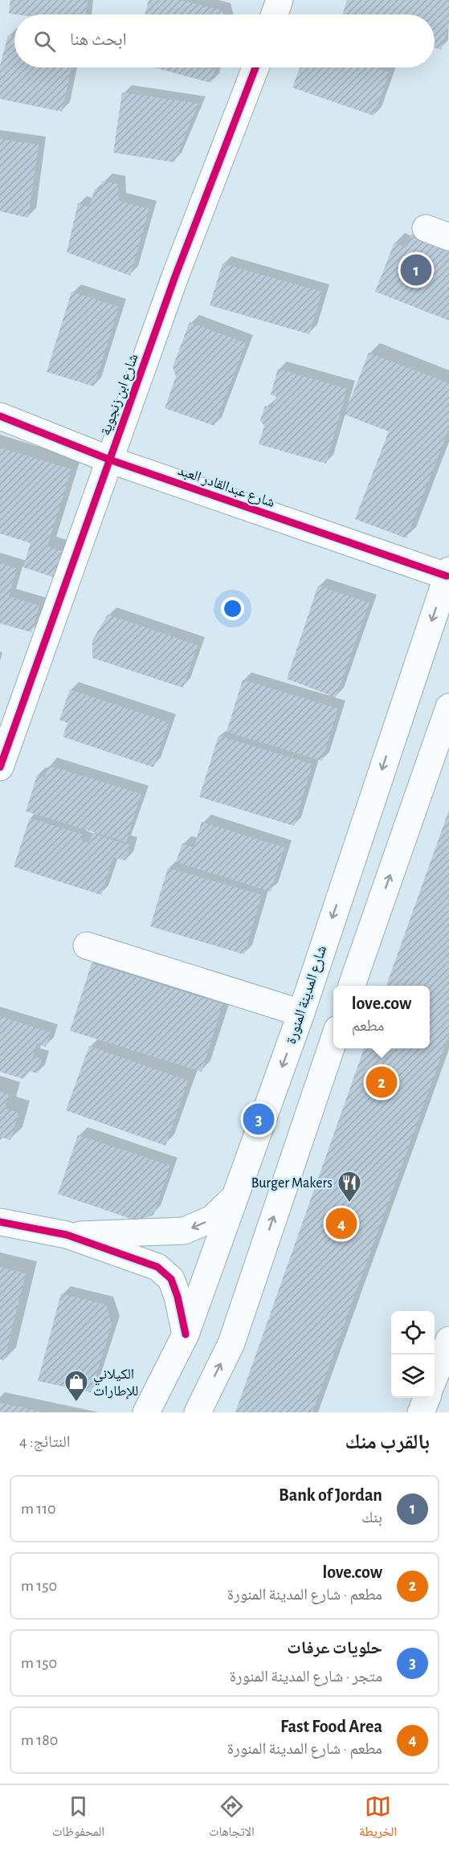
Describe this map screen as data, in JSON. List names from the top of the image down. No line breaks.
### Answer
{"streets":{"street":["شارع ابن زنجوية","شارع عبدالقادر العبد","شارع المدينة المنورة"]},"crossings":[["شارع ابن زنجوية","شارع عبدالقادر العبد"],["شارع عبدالقادر العبد","شارع المدينة المنورة"]],"places":{"restaurant":["Burger Makers"],"shop":["الكيلاني للإطارات"]},"page":{"search":"ابحث هنا","pins":["1","2","3","4"],"popup":["love.cow","مطعم"],"heading":["بالقرب منك","النتائج: 4"],"list":[{"mark":"1","name":"Bank of Jordan","note":"بنك","value":"110 m"},{"mark":"2","name":"love.cow","note":"مطعم · شارع المدينة المنورة","value":"150 m"},{"mark":"3","name":"حلويات عرفات","note":"متجر · شارع المدينة المنورة","value":"150 m"},{"mark":"4","name":"Fast Food Area","note":"مطعم · شارع المدينة المنورة","value":"180 m"}],"nav":["الخريطة","الاتجاهات","المحفوظات"]}}
